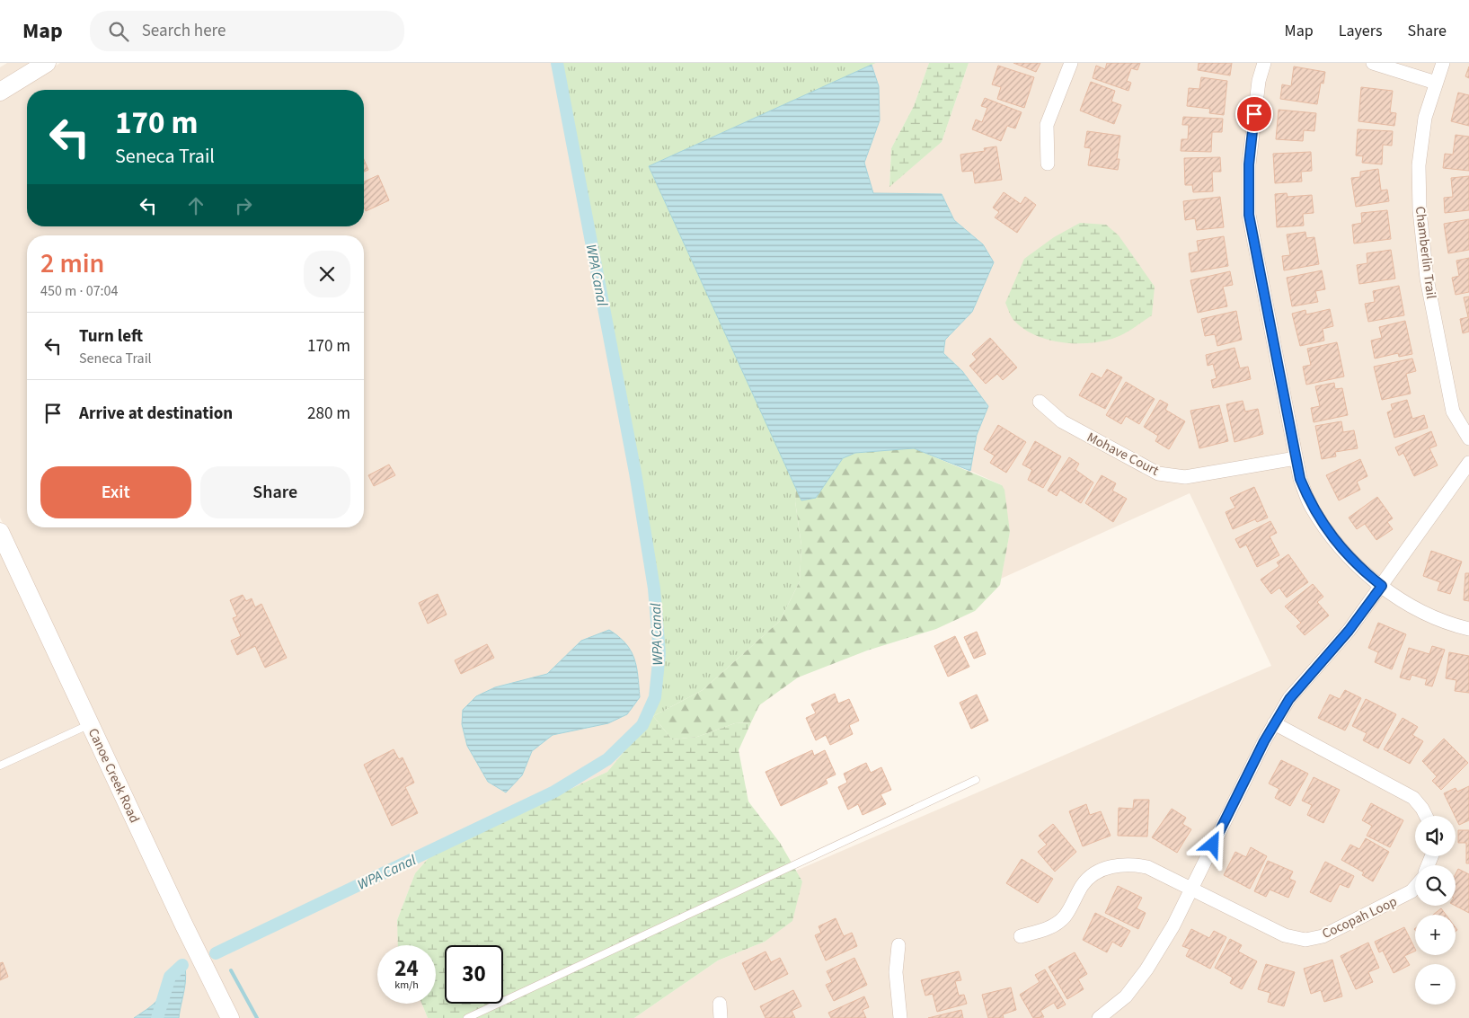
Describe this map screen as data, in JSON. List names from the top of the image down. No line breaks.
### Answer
{"streets":{"main road":["Canoe Creek Road"],"street":["Chamberlin Trail","Mohave Court","Cocopah Loop"]},"water":["WPA Canal"],"page":{"header":"Map","search":"Search here","nav":["Map","Layers","Share"],"turn":["170 m","Seneca Trail"],"heading":["2 min","450 m · 07:04"],"list":[{"name":"Turn left","note":"Seneca Trail","value":"170 m"},{"name":"Arrive at destination","value":"280 m"}],"buttons":["Exit","Share"],"map_buttons":["+","−"],"speed":"24 km/h","limit":"30"}}
